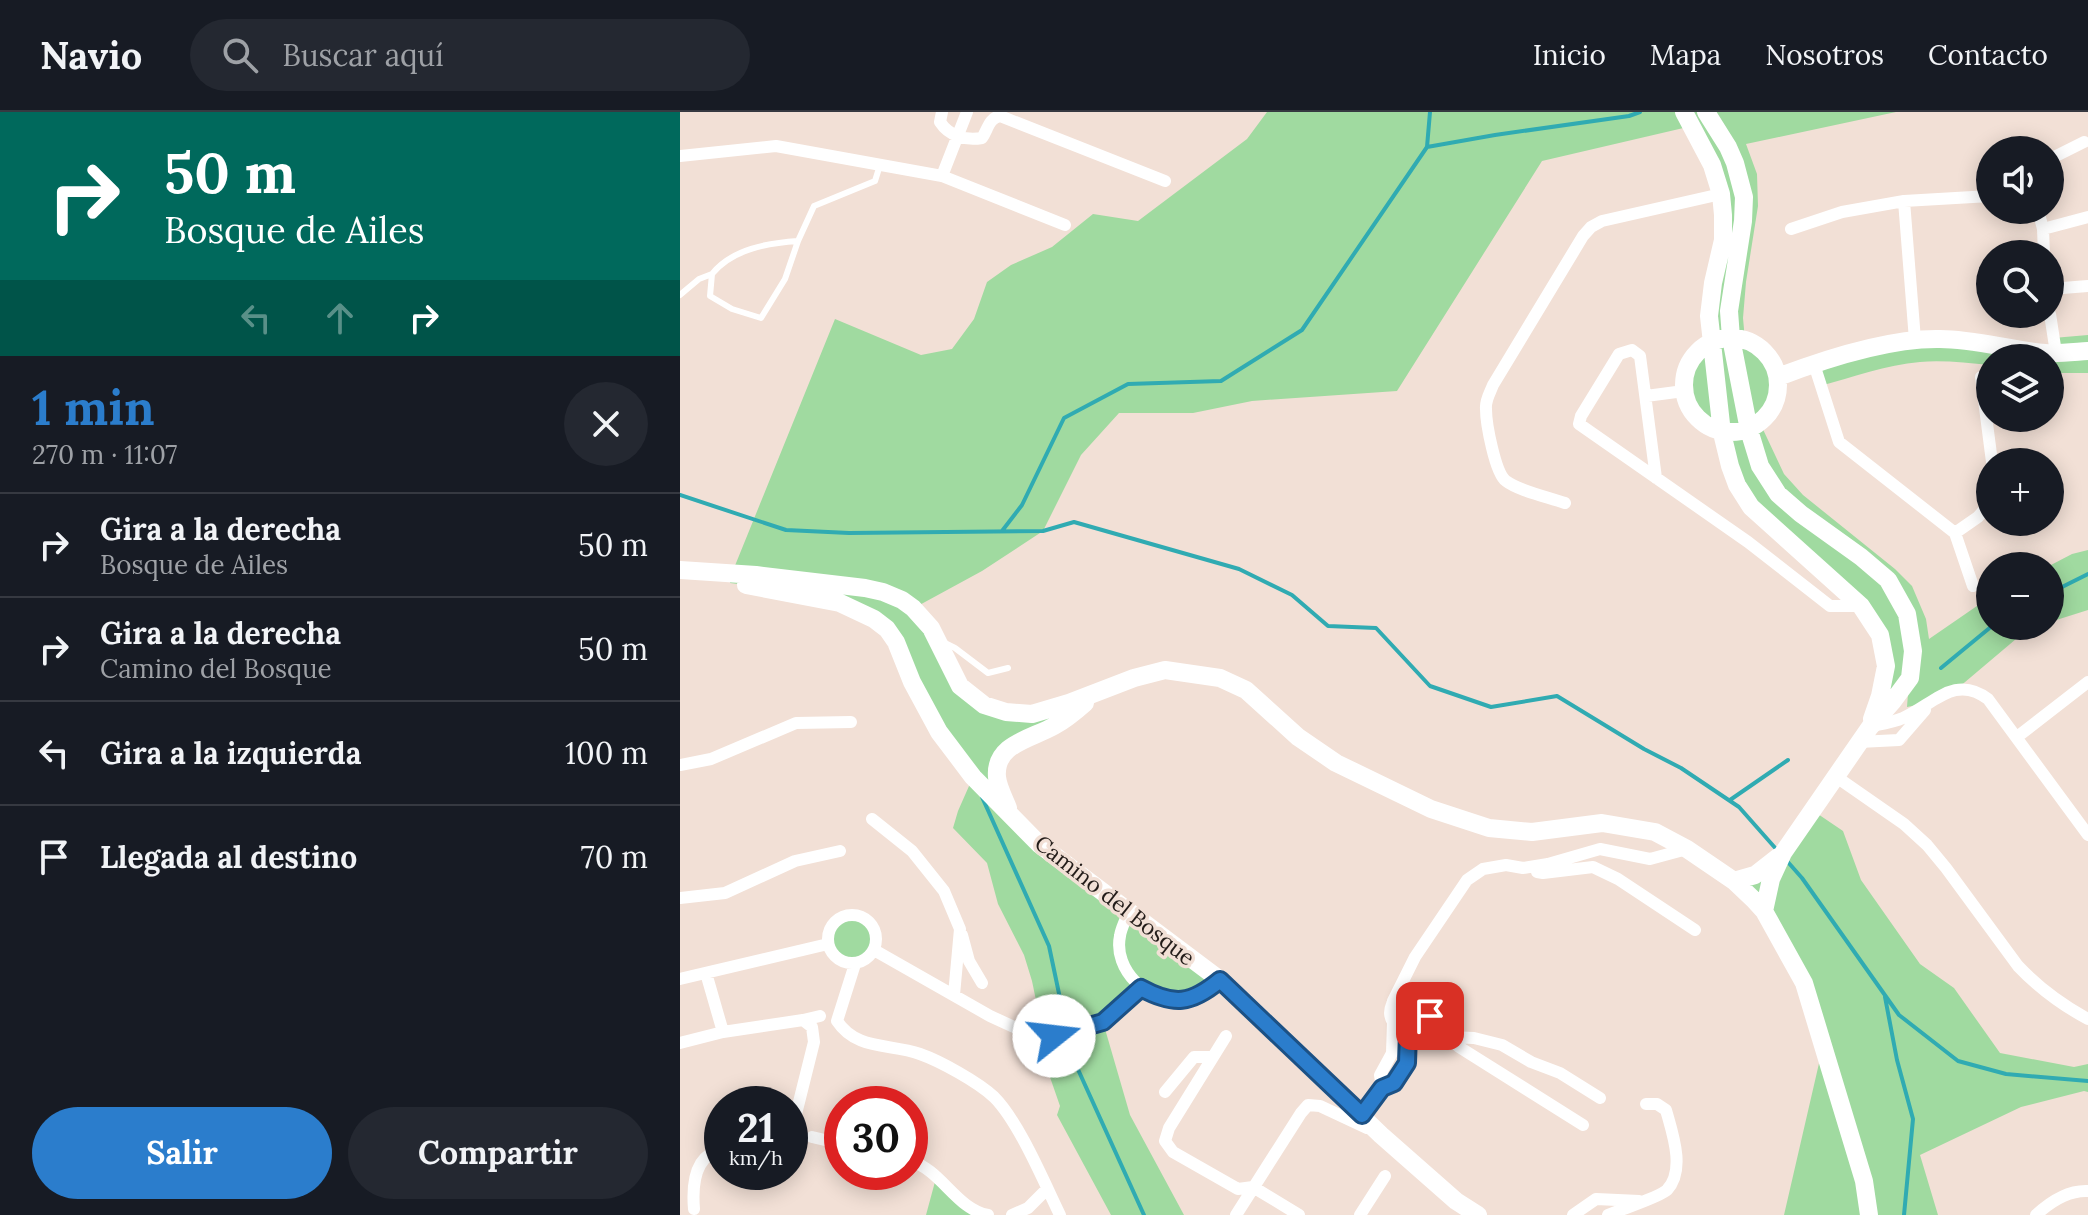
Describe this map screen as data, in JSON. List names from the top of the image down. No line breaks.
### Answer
{"streets":{"street":["Camino del Bosque"]},"page":{"header":"Navio","search":"Buscar aquí","nav":["Inicio","Mapa","Nosotros","Contacto"],"turn":["50 m","Bosque de Ailes"],"map_buttons":["+","−"],"heading":["1 min","270 m · 11:07"],"list":[{"name":"Gira a la derecha","note":"Bosque de Ailes","value":"50 m"},{"name":"Gira a la derecha","note":"Camino del Bosque","value":"50 m"},{"name":"Gira a la izquierda","value":"100 m"},{"name":"Llegada al destino","value":"70 m"}],"speed":"21 km/h","limit":"30","buttons":["Salir","Compartir"]}}
